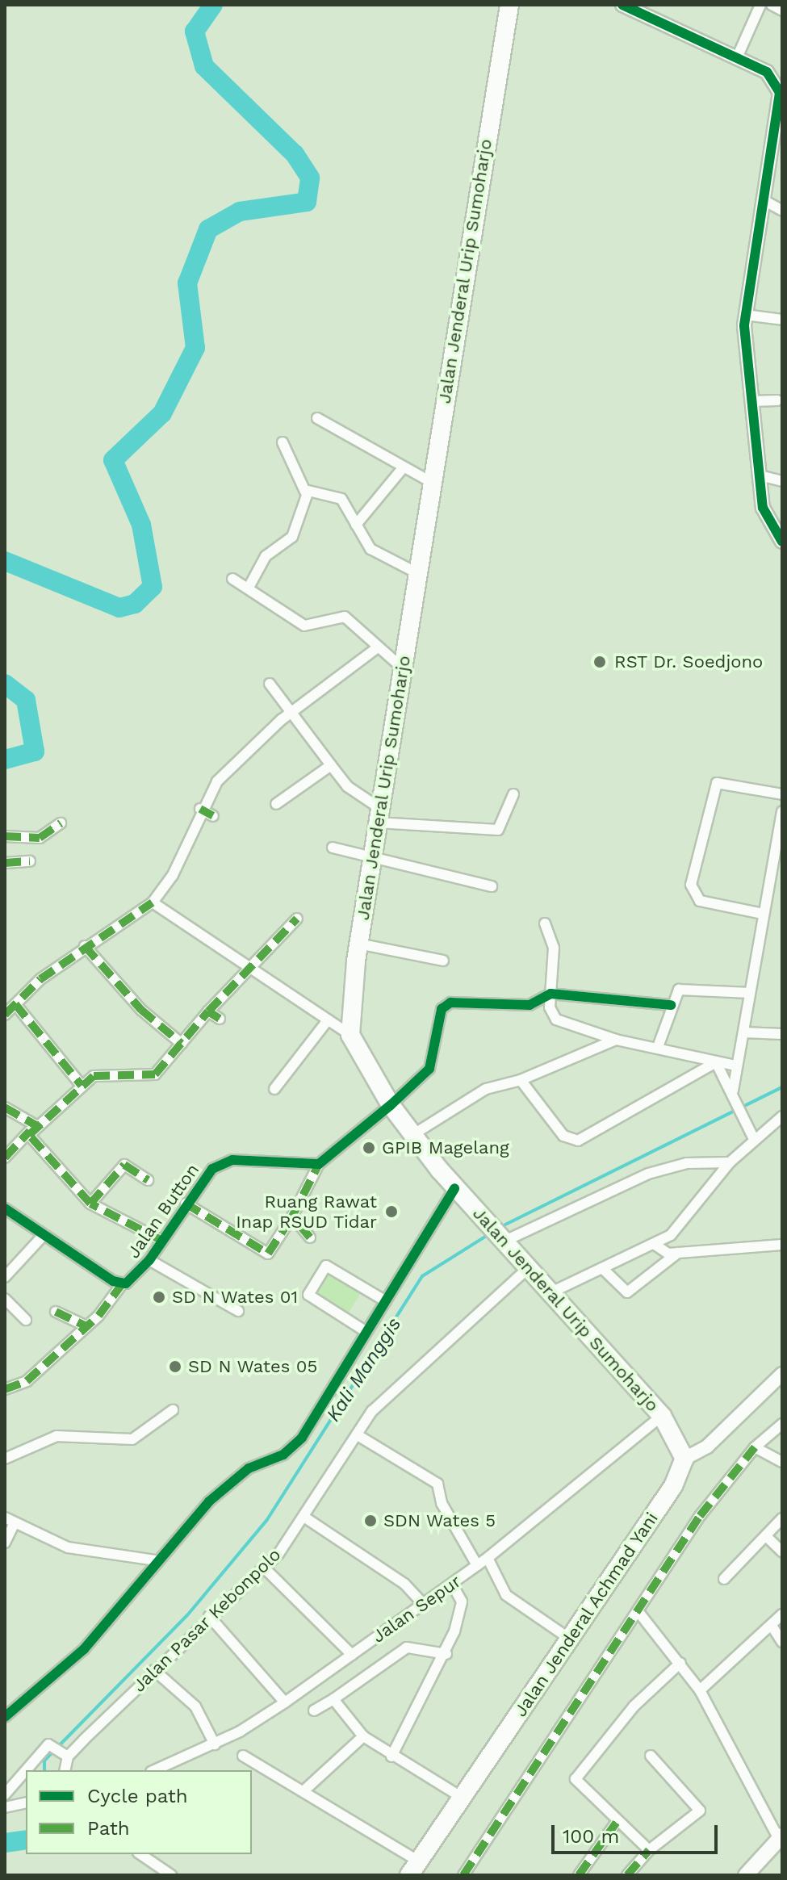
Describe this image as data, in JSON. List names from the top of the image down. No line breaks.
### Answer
{"streets":{"highway":["Jalan Jenderal Urip Sumoharjo","Jalan Jenderal Achmad Yani"],"street":["Jalan Button","Jalan Sepur","Jalan Pasar Kebonpolo"]},"crossings":[["Jalan Jenderal Urip Sumoharjo","Jalan Sepur"],["Jalan Jenderal Urip Sumoharjo","Jalan Jenderal Achmad Yani"],["Jalan Jenderal Urip Sumoharjo","Jalan Pasar Kebonpolo"]],"water":["Kali Manggis"],"places":["RST Dr. Soedjono","GPIB Magelang","Ruang Rawat Inap RSUD Tidar","SD N Wates 01","SD N Wates 05","SDN Wates 5"],"legend":["Cycle path","Path"],"scale_bar":"100 m"}
